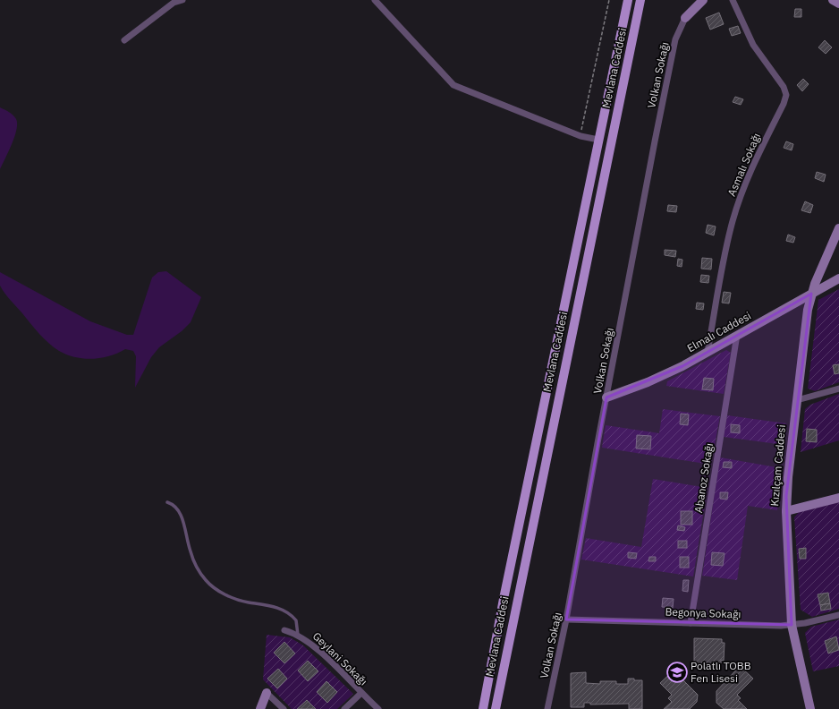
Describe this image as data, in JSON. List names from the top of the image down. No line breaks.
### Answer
{"streets":{"main road":["Mevlana Caddesi"],"street":["Volkan Sokağı","Asmalı Sokağı","Elmalı Caddesi","Kızılçam Caddesi","Abanoz Sokağı","Begonya Sokağı","Geylani Sokağı"]},"crossings":[["Volkan Sokağı","Elmalı Caddesi"],["Volkan Sokağı","Begonya Sokağı"],["Asmalı Sokağı","Elmalı Caddesi"],["Elmalı Caddesi","Kızılçam Caddesi"],["Elmalı Caddesi","Abanoz Sokağı"],["Kızılçam Caddesi","Begonya Sokağı"],["Abanoz Sokağı","Begonya Sokağı"]],"places":{"school or university":["Polatlı TOBB Fen Lisesi"]}}
